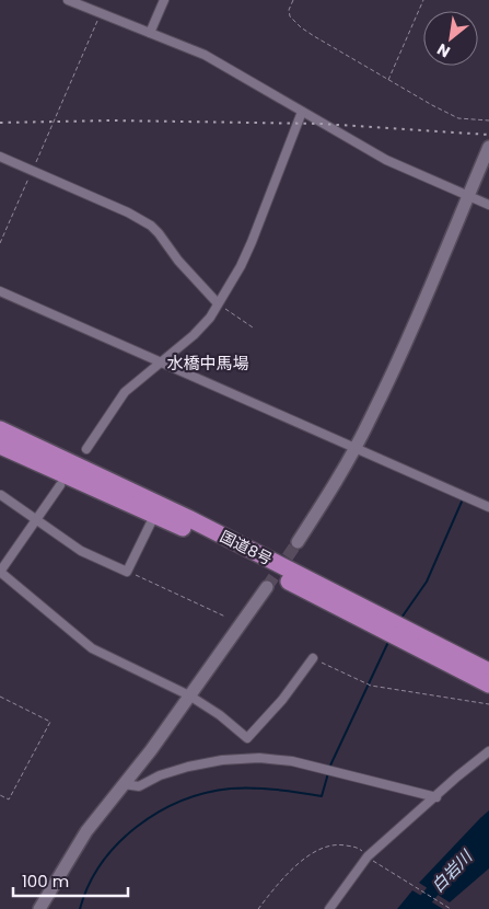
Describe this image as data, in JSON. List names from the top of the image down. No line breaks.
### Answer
{"streets":{"highway":["国道8号"]},"districts":["水橋中馬場"],"water":["白岩川"],"scale_bar":"100 m","north":"bottom left"}
